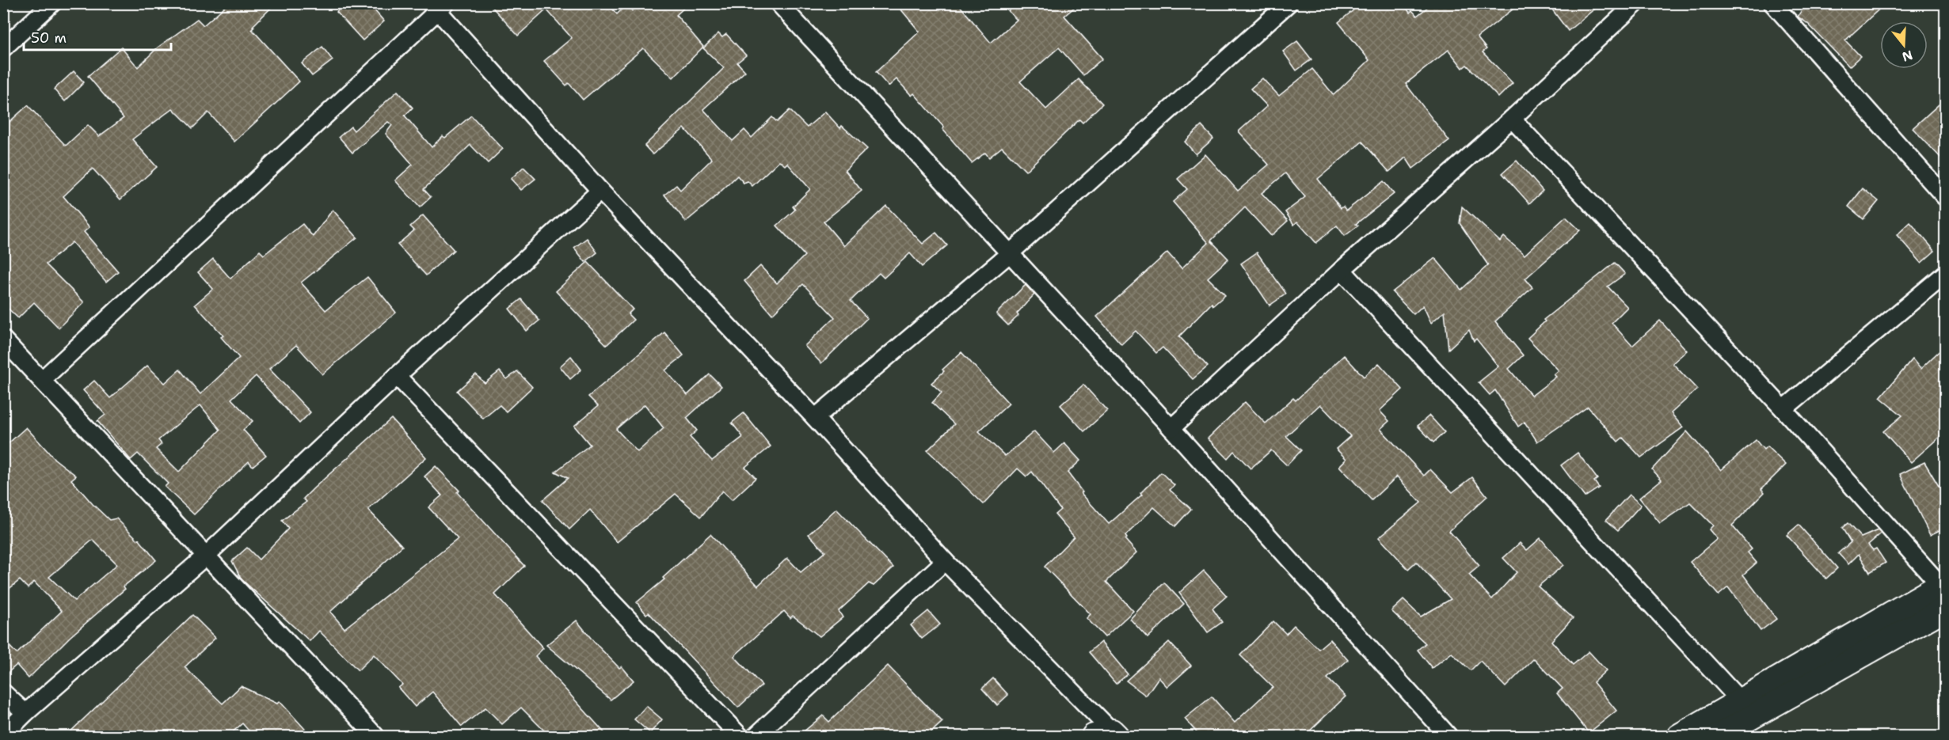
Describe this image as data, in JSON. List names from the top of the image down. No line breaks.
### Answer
{"scale_bar":"50 m","north":"bottom"}
